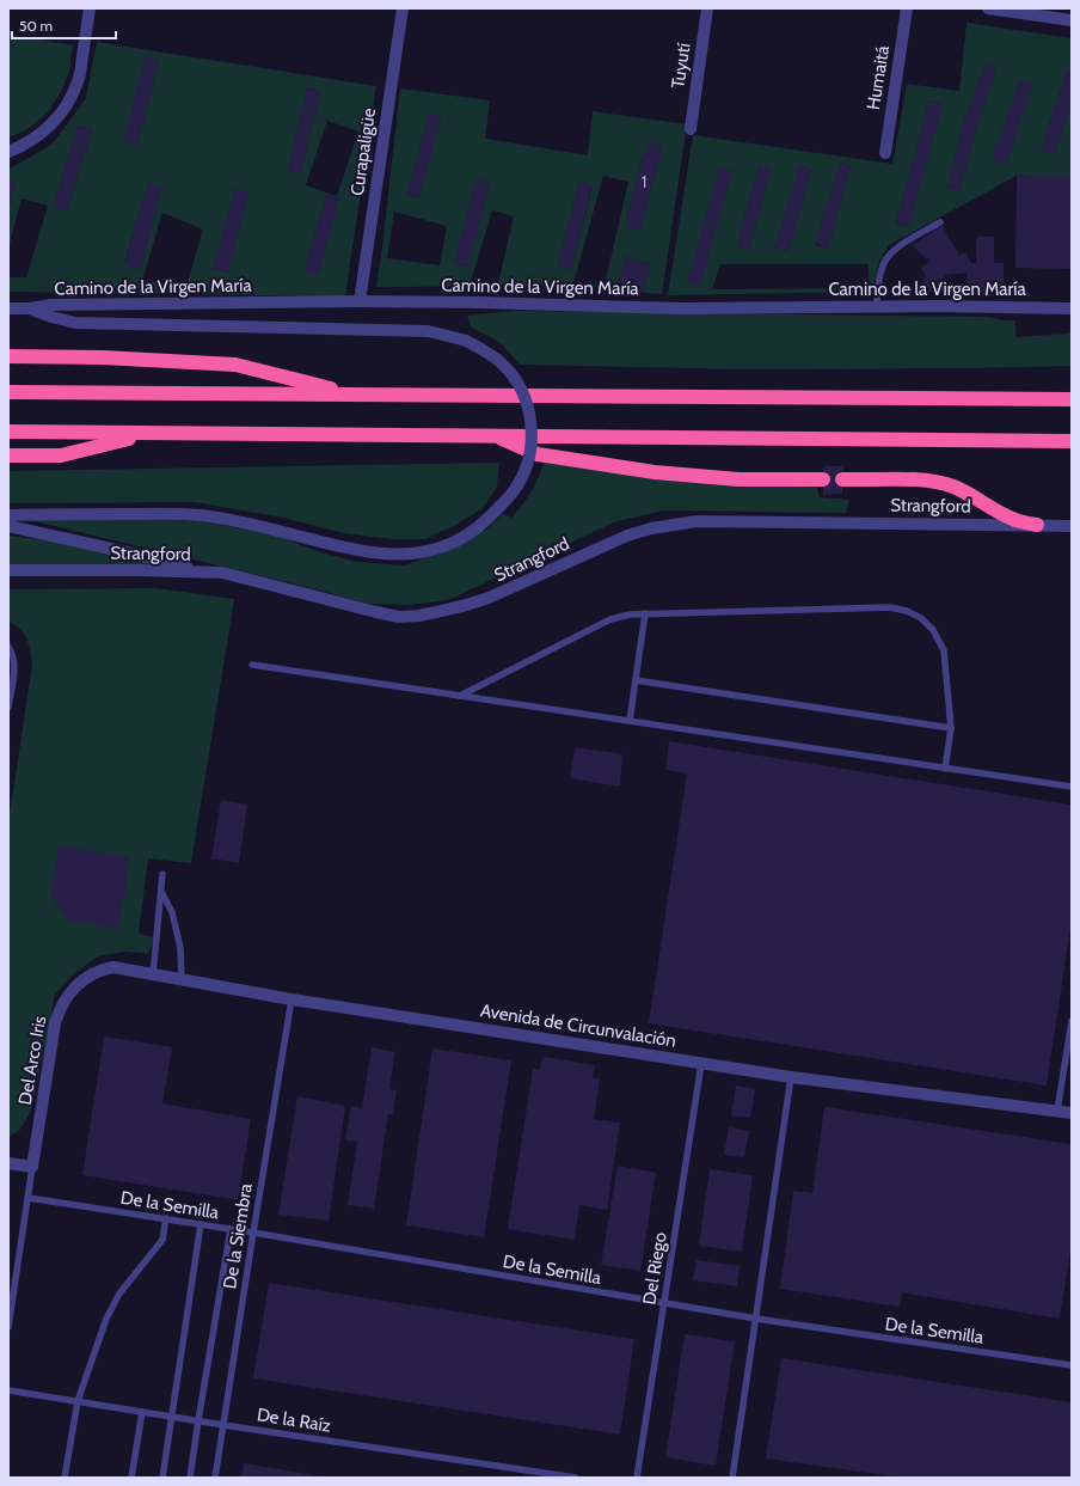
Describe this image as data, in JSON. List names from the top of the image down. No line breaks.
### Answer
{"streets":{"street":["Tuyutí","Humaitá","Curapaligüe","Camino de la Virgen María","Strangford","Avenida de Circunvalación","Del Arco Iris"],"lane":["De la Semilla","De la Siembra","Del Riego","De la Raíz"]},"crossings":[["Curapaligüe","Camino de la Virgen María"],["Avenida de Circunvalación","Del Arco Iris"],["Avenida de Circunvalación","De la Siembra"],["Avenida de Circunvalación","Del Riego"],["Del Arco Iris","De la Semilla"],["De la Semilla","De la Siembra"],["De la Semilla","Del Riego"],["De la Siembra","De la Raíz"]],"house_numbers":["1"],"scale_bar":"50 m"}
